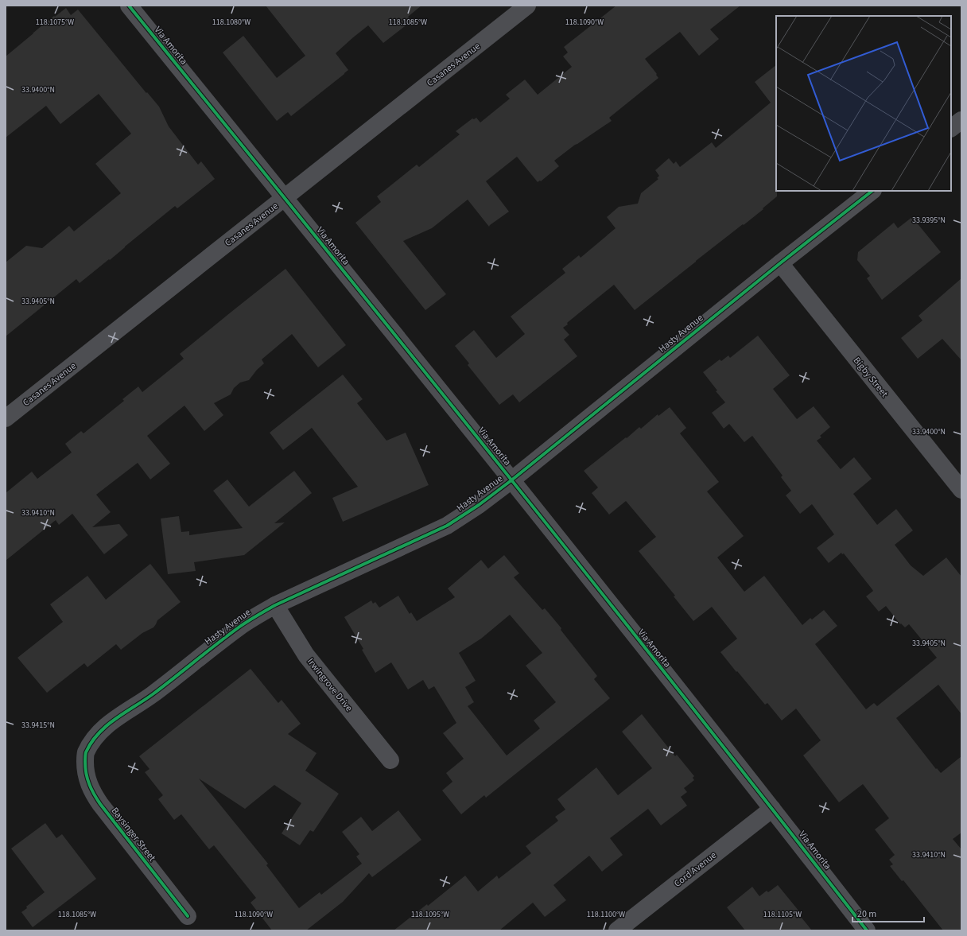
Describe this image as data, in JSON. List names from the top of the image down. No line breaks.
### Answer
{"streets":{"street":["Via Amorita","Casanes Avenue","Hasty Avenue","Bigby Street","Irwingrove Drive","Baysinger Street","Cord Avenue"]},"crossings":[["Via Amorita","Casanes Avenue"],["Via Amorita","Hasty Avenue"],["Via Amorita","Cord Avenue"],["Hasty Avenue","Bigby Street"],["Hasty Avenue","Irwingrove Drive"],["Hasty Avenue","Baysinger Street"]],"scale_bar":"20 m","coordinates":["118.1075°W","118.1080°W","118.1085°W","118.1090°W","33.9400°N","33.9395°N","33.9405°N","33.9410°N","33.9415°N","118.1095°W","118.1100°W","118.1105°W"]}
